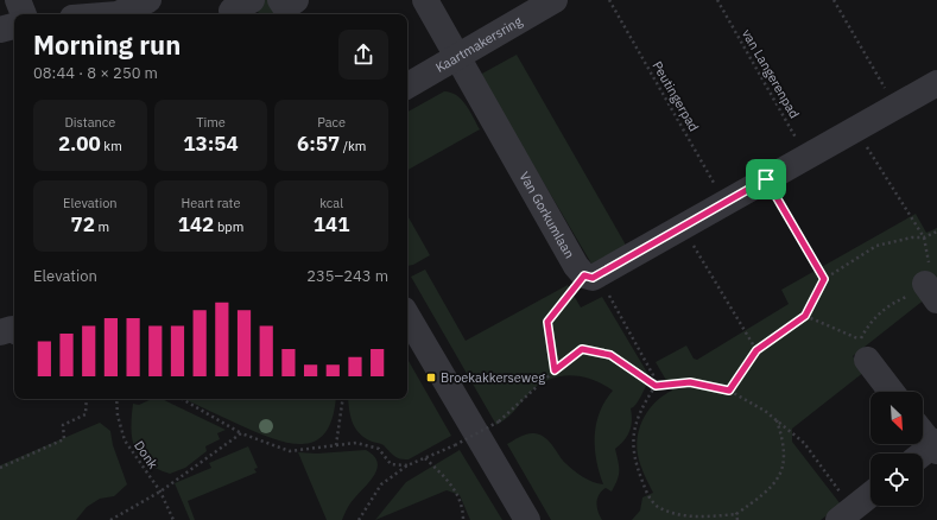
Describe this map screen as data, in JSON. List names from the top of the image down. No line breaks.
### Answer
{"streets":{"street":["Kaartmakersring","Van Gorkumlaan"],"path":["van Langerenpad","Peutingerpad","Donk"]},"crossings":[["Kaartmakersring","Van Gorkumlaan"]],"places":{"transit":["Broekakkerseweg"]},"north":"bottom right","page":{"heading":["Morning run","08:44 · 8 × 250 m"],"stats":[["Distance","2.00 km"],["Time","13:54"],["Pace","6:57 /km"],["Elevation","72 m"],["Heart rate","142 bpm"],["kcal","141"]],"chart":["Elevation","235–243 m"]}}
